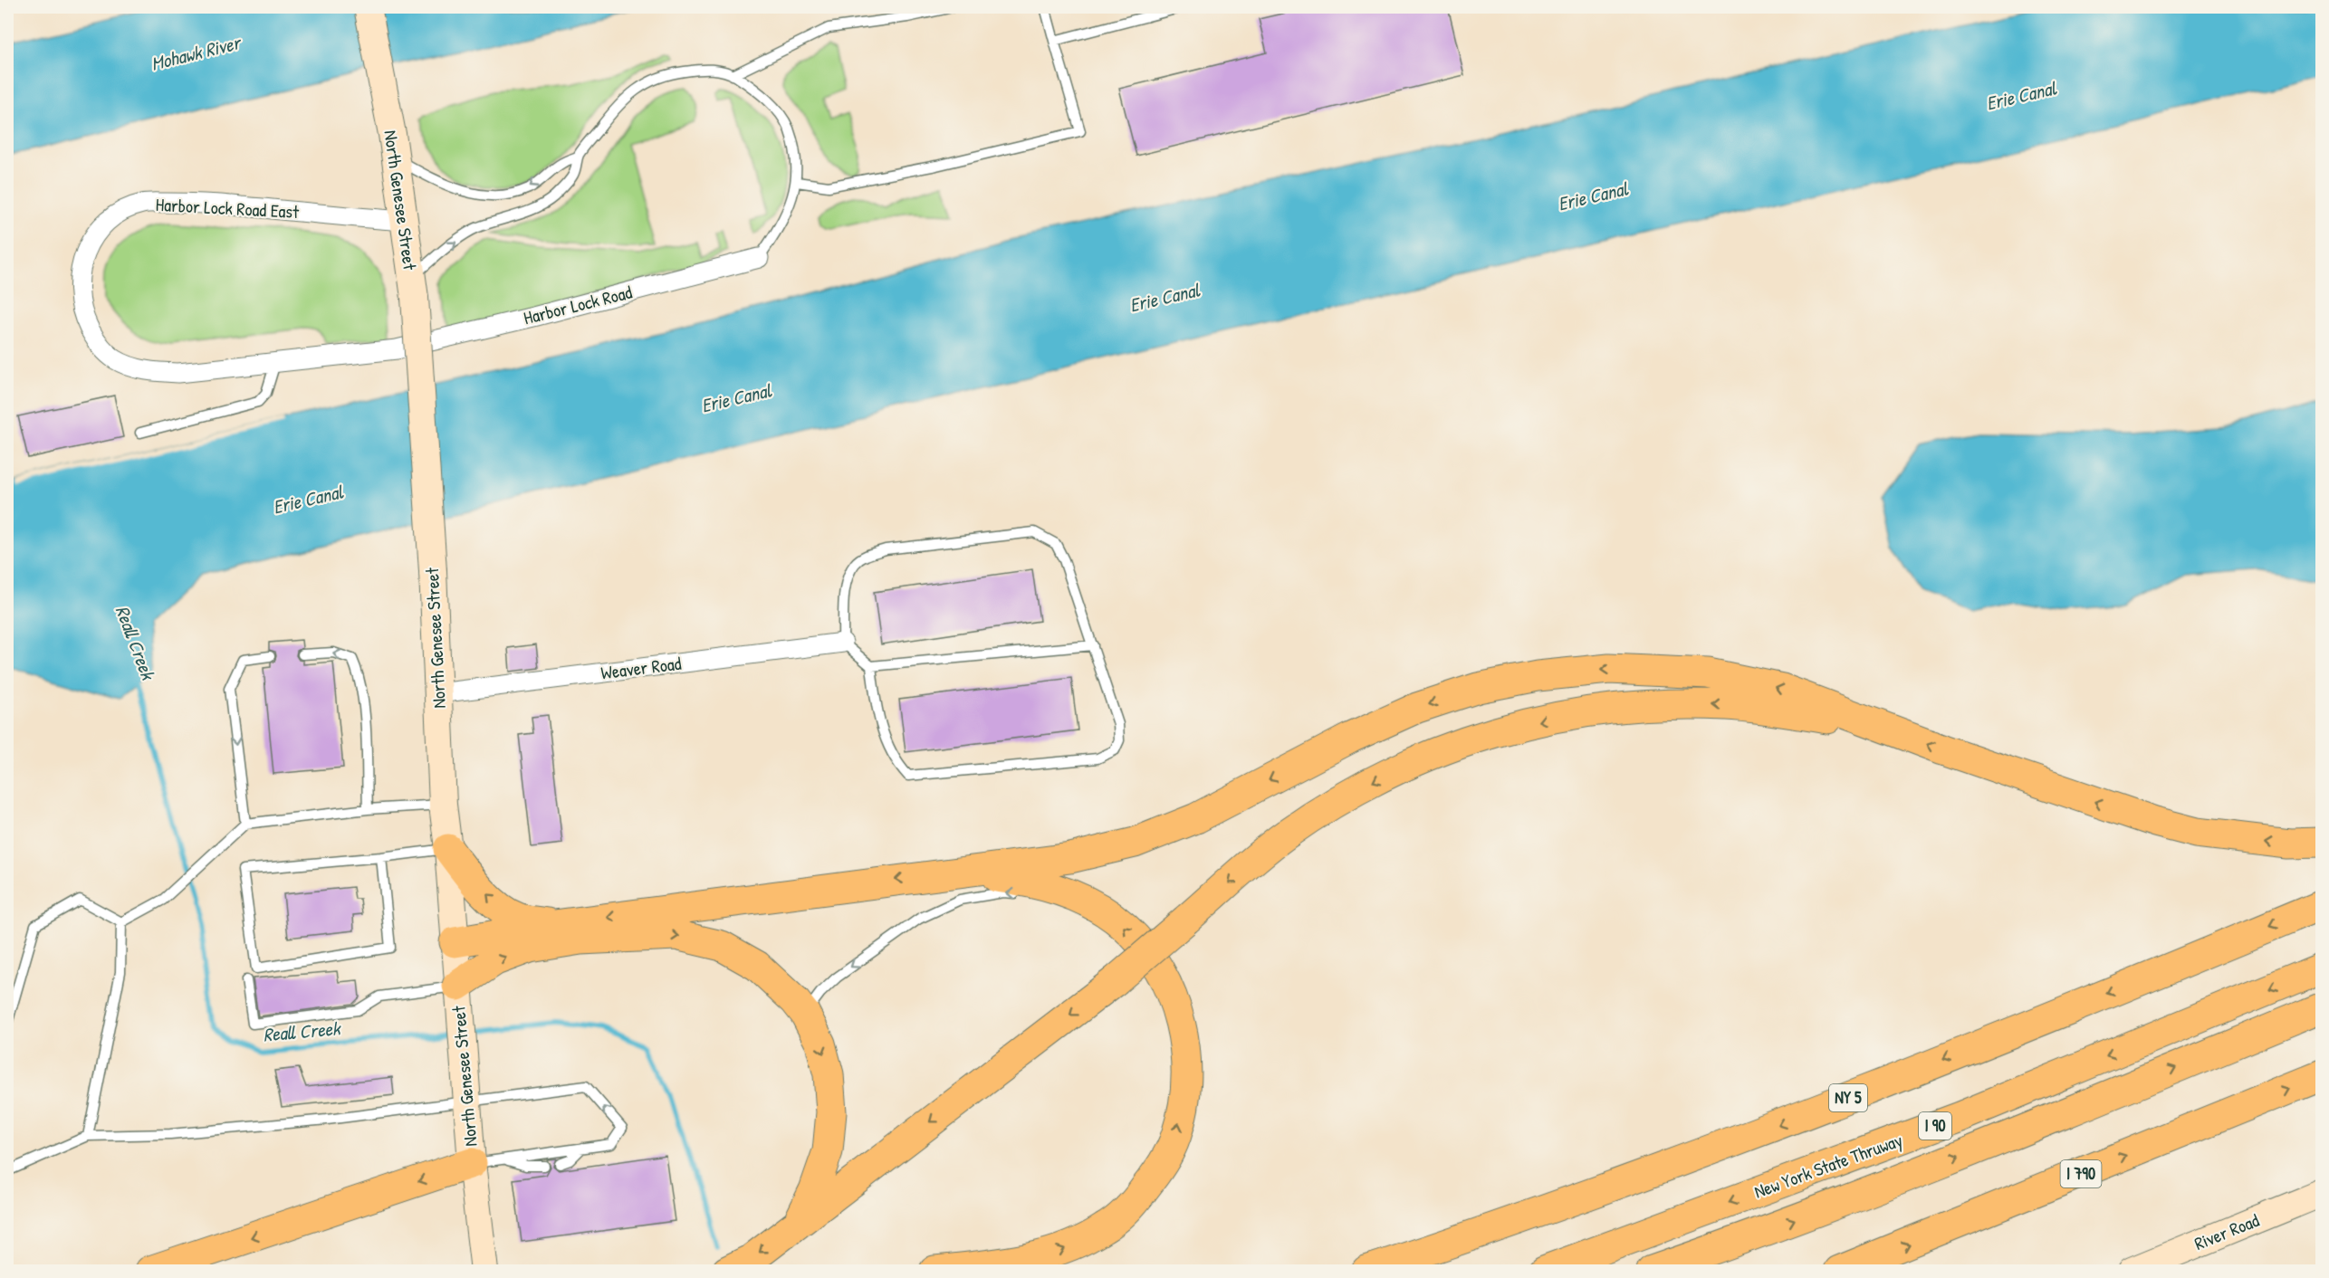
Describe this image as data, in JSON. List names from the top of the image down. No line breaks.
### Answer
{"streets":{"highway":["NY 5","I 90","New York State Thruway","I 790"],"main road":["North Genesee Street","River Road"],"street":["Harbor Lock Road East","Harbor Lock Road","Weaver Road"]},"crossings":[["North Genesee Street","Harbor Lock Road East"],["North Genesee Street","Weaver Road"],["Harbor Lock Road East","Harbor Lock Road"]],"water":["Mohawk River","Erie Canal","Reall Creek"]}
